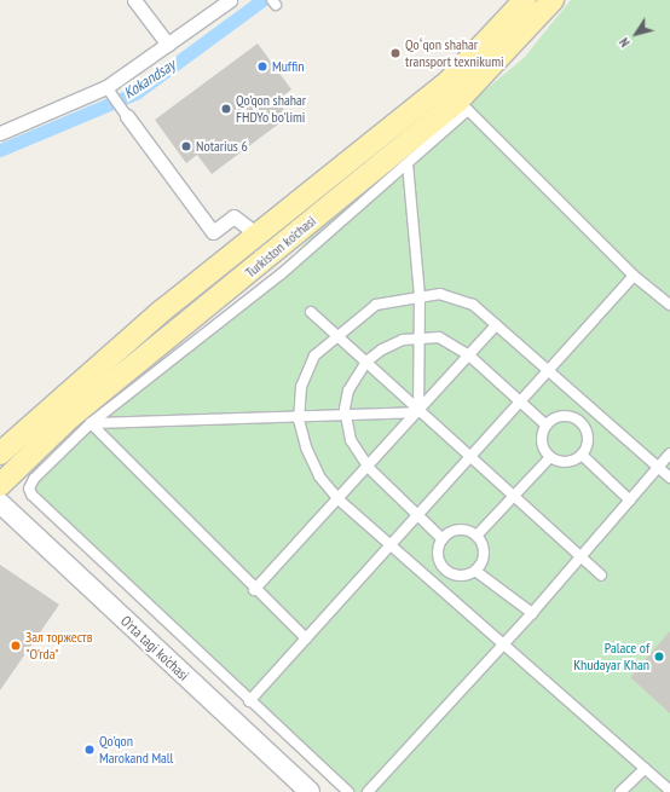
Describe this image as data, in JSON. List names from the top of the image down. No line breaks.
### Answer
{"streets":{"main road":["Turkiston ko'chasi","O'rta tagi ko'chasi"]},"water":["Kokandsay"],"places":["Qoʻqon shahar transport texnikumi","Muffin","Qo'qon shahar FHDYo bo'limi","Notarius 6","Зал торжеств \"O'rda\"","Palace of Khudayar Khan","Qo'qon Marokand Mall"],"north":"bottom left"}
